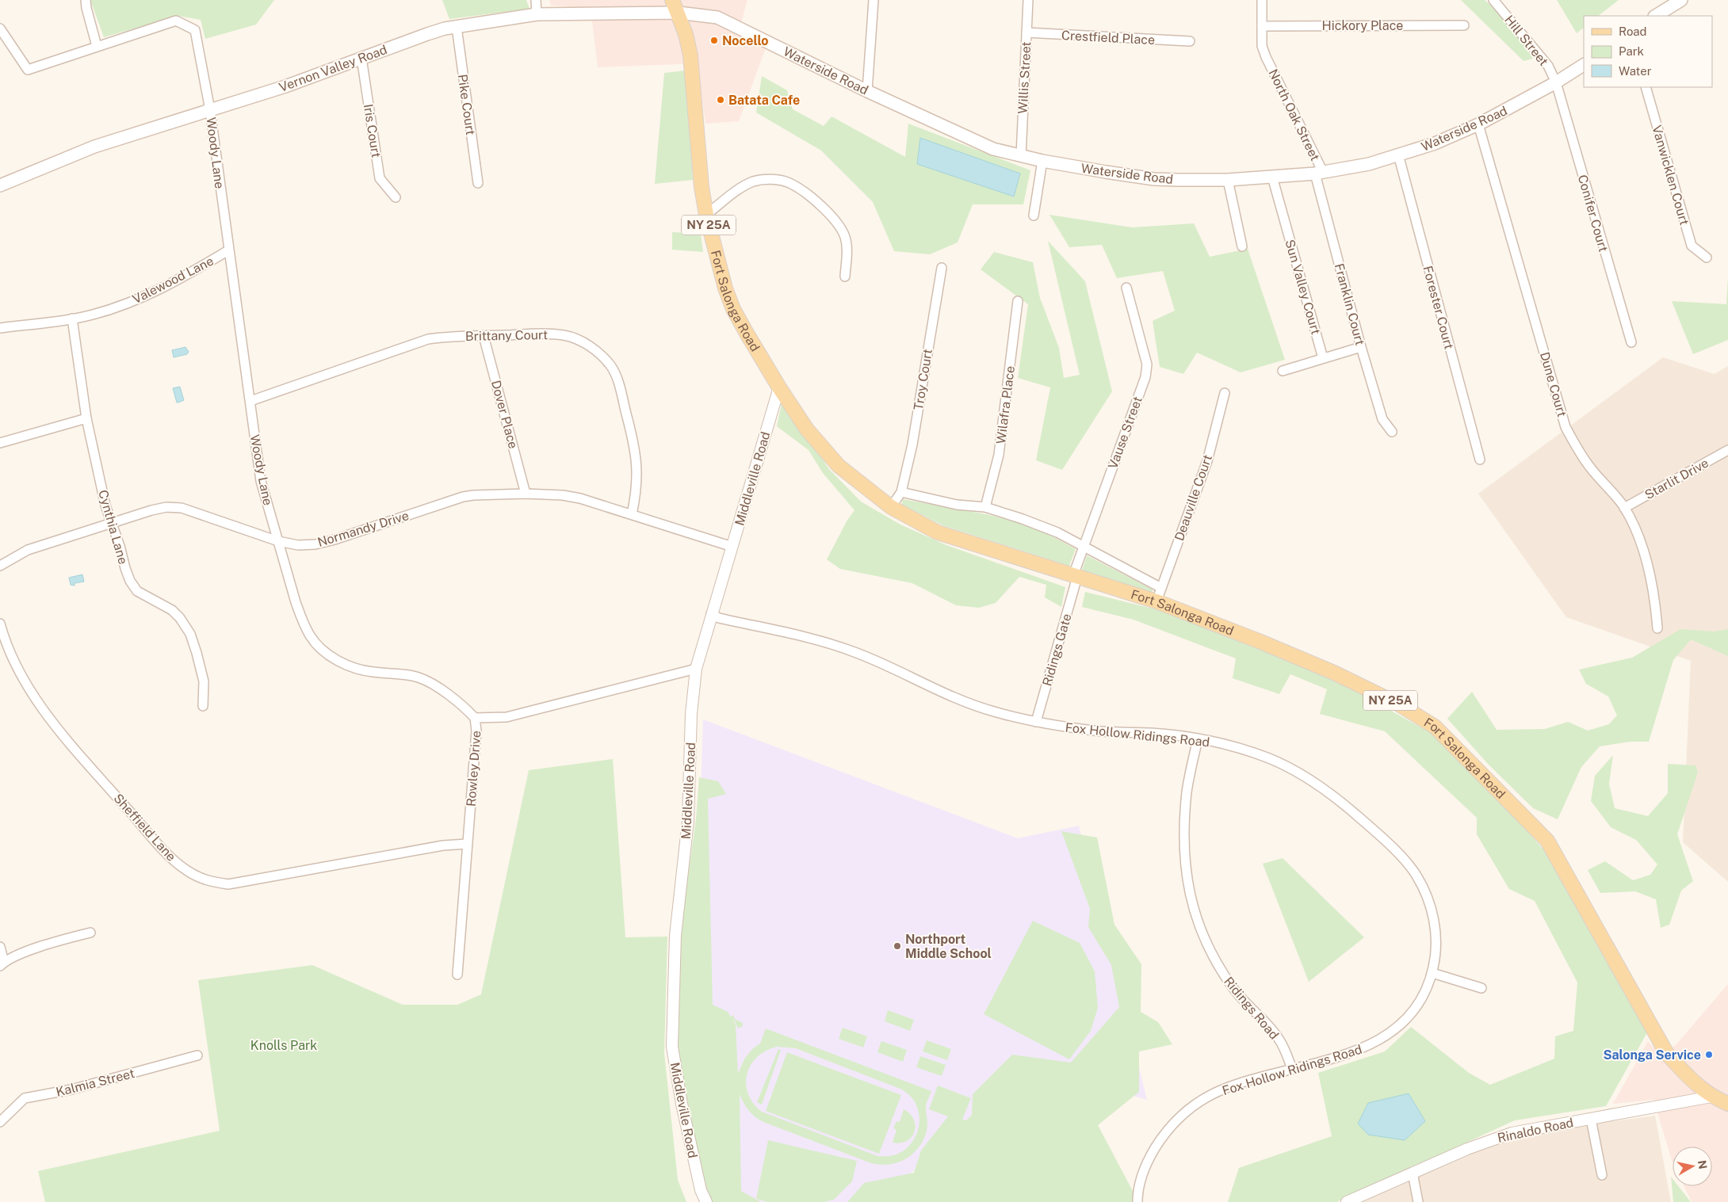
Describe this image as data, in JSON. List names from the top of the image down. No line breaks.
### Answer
{"streets":{"main road":["Vernon Valley Road","Waterside Road","NY 25A","Fort Salonga Road"],"street":["Hickory Place","Crestfield Place","Hill Street","Willis Street","Pike Court","North Oak Street","Iris Court","Woody Lane","Vanwicklen Court","Conifer Court","Valewood Lane","Sun Valley Court","Franklin Court","Forester Court","Brittany Court","Troy Court","Dune Court","Wilafra Place","Dover Place","Vause Street","Middleville Road","Starlit Drive","Deauville Court","Cynthia Lane","Normandy Drive","Ridings Gate","Fox Hollow Ridings Road","Rowley Drive","Sheffield Lane","Ridings Road","Kalmia Street","Rinaldo Road"]},"crossings":[["Hickory Place","North Oak Street"],["Crestfield Place","Willis Street"],["Hill Street","Waterside Road"],["Hill Street","Conifer Court"],["Vernon Valley Road","Waterside Road"],["Vernon Valley Road","Pike Court"],["Vernon Valley Road","Iris Court"],["Vernon Valley Road","Woody Lane"],["Vernon Valley Road","Fort Salonga Road"],["Waterside Road","Willis Street"],["Waterside Road","North Oak Street"],["Waterside Road","Conifer Court"],["Waterside Road","Sun Valley Court"],["Waterside Road","Fort Salonga Road"],["Waterside Road","Franklin Court"],["Waterside Road","Forester Court"],["Waterside Road","Dune Court"],["North Oak Street","Franklin Court"],["Woody Lane","Valewood Lane"],["Woody Lane","Brittany Court"],["Woody Lane","Normandy Drive"],["Woody Lane","Rowley Drive"],["Valewood Lane","Cynthia Lane"],["Fort Salonga Road","Troy Court"],["Fort Salonga Road","Wilafra Place"],["Fort Salonga Road","Vause Street"],["Fort Salonga Road","Middleville Road"],["Fort Salonga Road","Deauville Court"],["Fort Salonga Road","Ridings Gate"],["Fort Salonga Road","Rinaldo Road"],["Brittany Court","Dover Place"],["Brittany Court","Normandy Drive"],["Dune Court","Starlit Drive"],["Dover Place","Normandy Drive"],["Vause Street","Ridings Gate"],["Middleville Road","Normandy Drive"],["Middleville Road","Fox Hollow Ridings Road"],["Middleville Road","Rowley Drive"],["Cynthia Lane","Normandy Drive"],["Ridings Gate","Fox Hollow Ridings Road"],["Fox Hollow Ridings Road","Ridings Road"],["Rowley Drive","Sheffield Lane"]],"parks":["Knolls Park"],"places":["Nocello","Batata Cafe","Northport Middle School","Salonga Service"],"legend":["Road","Park","Water"],"north":"right"}
